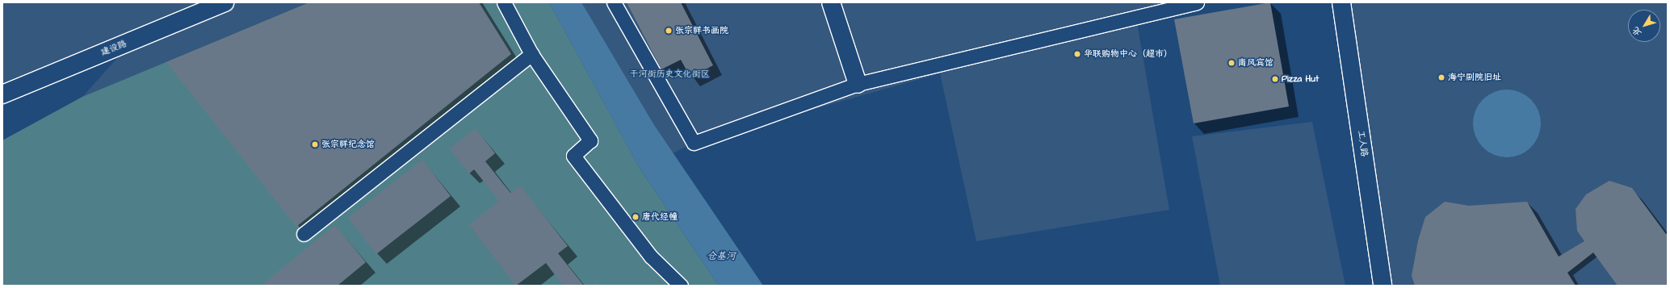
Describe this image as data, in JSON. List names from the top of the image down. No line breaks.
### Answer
{"streets":{"street":["建设路","工人路"]},"water":["仓基河"],"parks":["干河街历史文化街区"],"places":["张宗祥书画院","华联购物中心（超市）","南风宾馆","海宁剧院旧址","Pizza Hut","张宗祥纪念馆","唐代经幢"],"north":"bottom left"}
